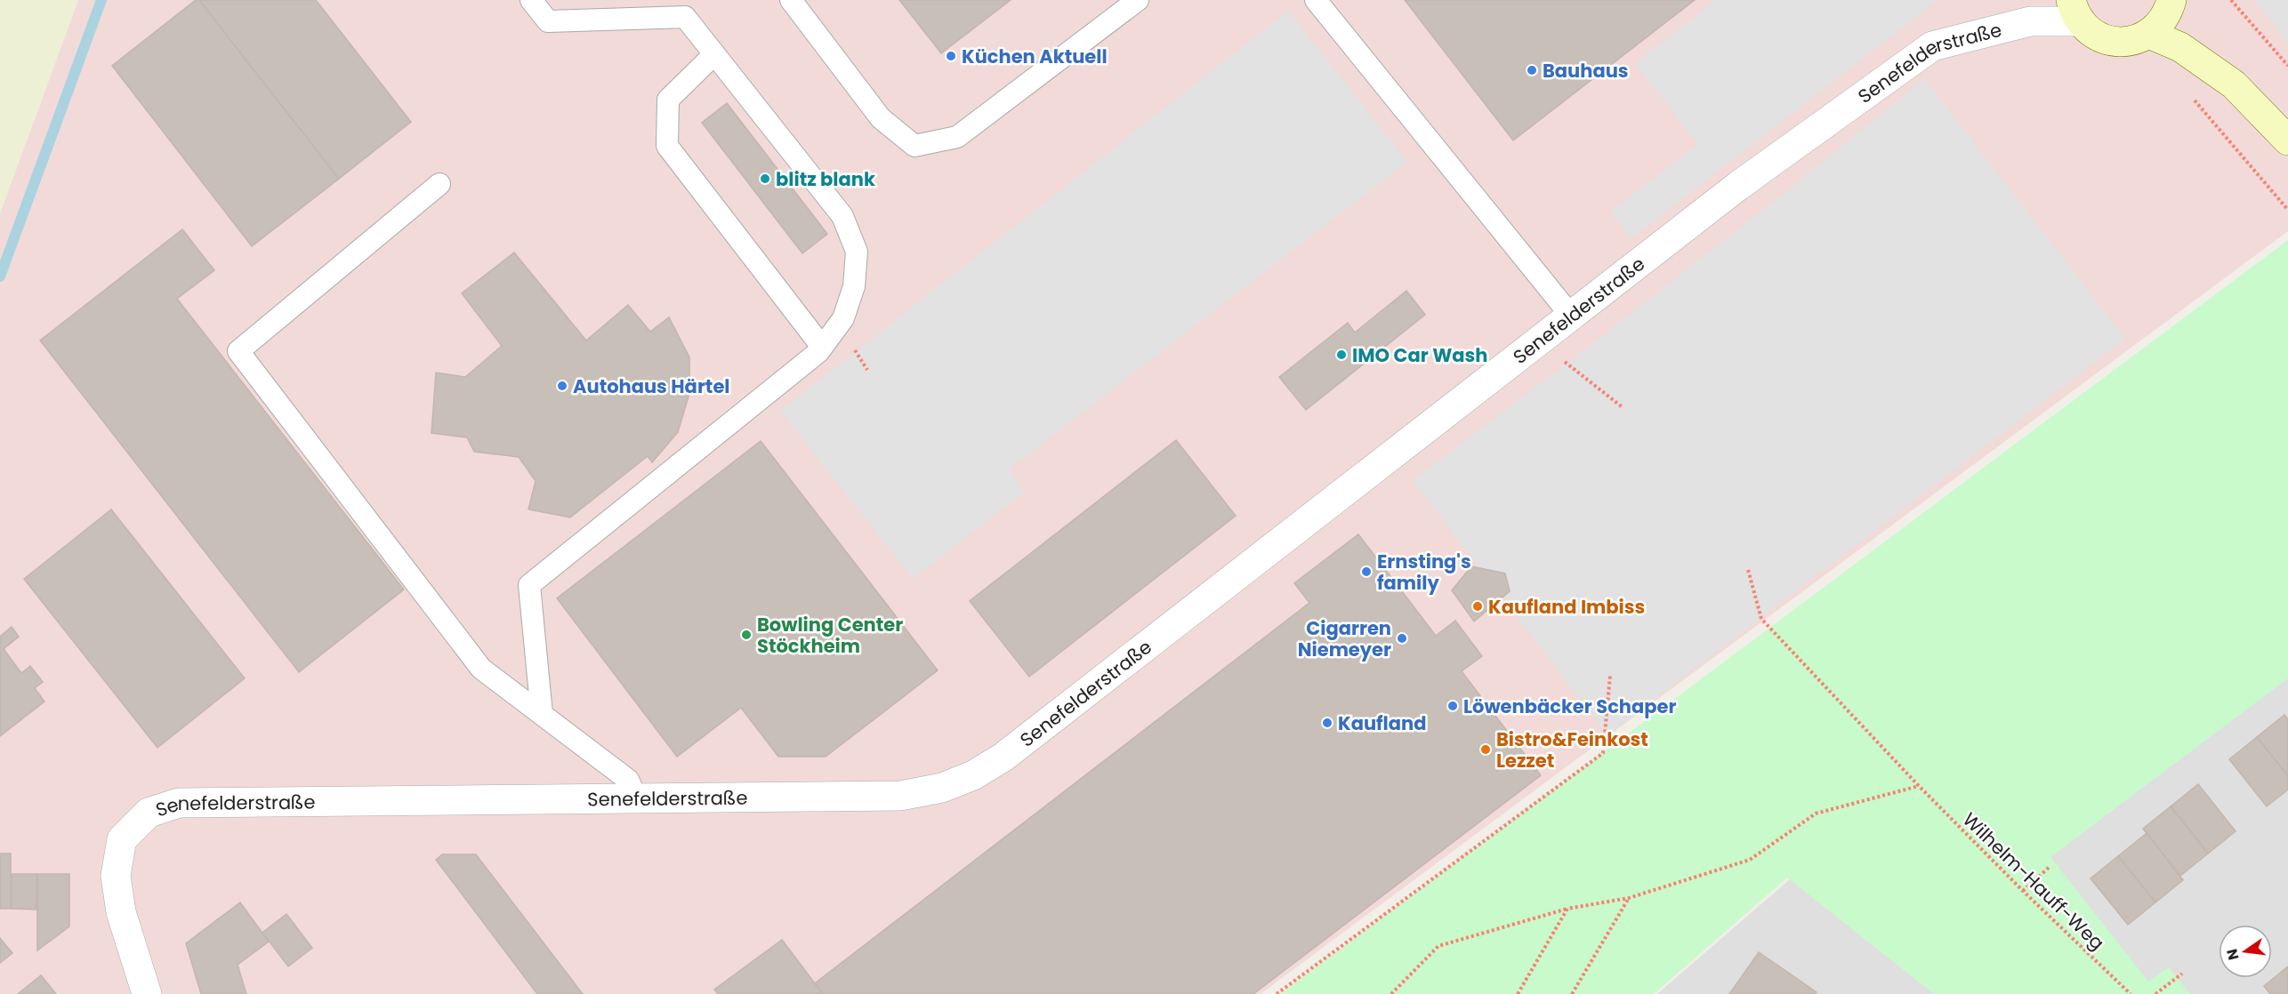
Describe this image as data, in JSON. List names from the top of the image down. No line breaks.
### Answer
{"streets":{"street":["Senefelderstraße"],"path":["Wilhelm-Hauff-Weg"]},"places":["Küchen Aktuell","Bauhaus","blitz blank","IMO Car Wash","Autohaus Härtel","Ernsting's family","Kaufland Imbiss","Bowling Center Stöckheim","Cigarren Niemeyer","Löwenbäcker Schaper","Kaufland","Bistro&Feinkost Lezzet"],"north":"left"}
